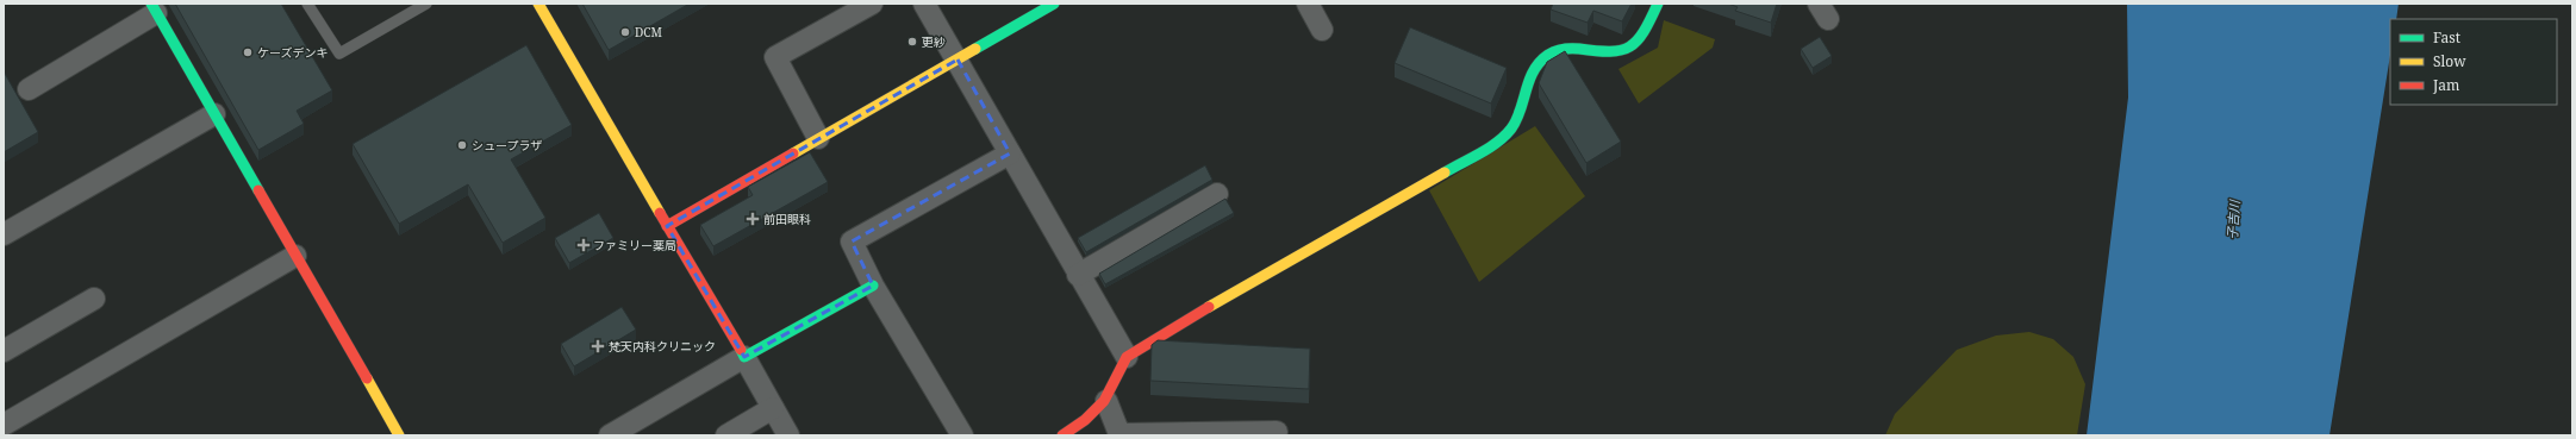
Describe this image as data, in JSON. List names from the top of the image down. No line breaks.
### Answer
{"water":["子吉川"],"places":{"other":["DCM","更紗","ケーズデンキ","シュープラザ"],"health":["前田眼科","ファミリー薬局","梵天内科クリニック"]},"legend":["Fast","Slow","Jam"]}
